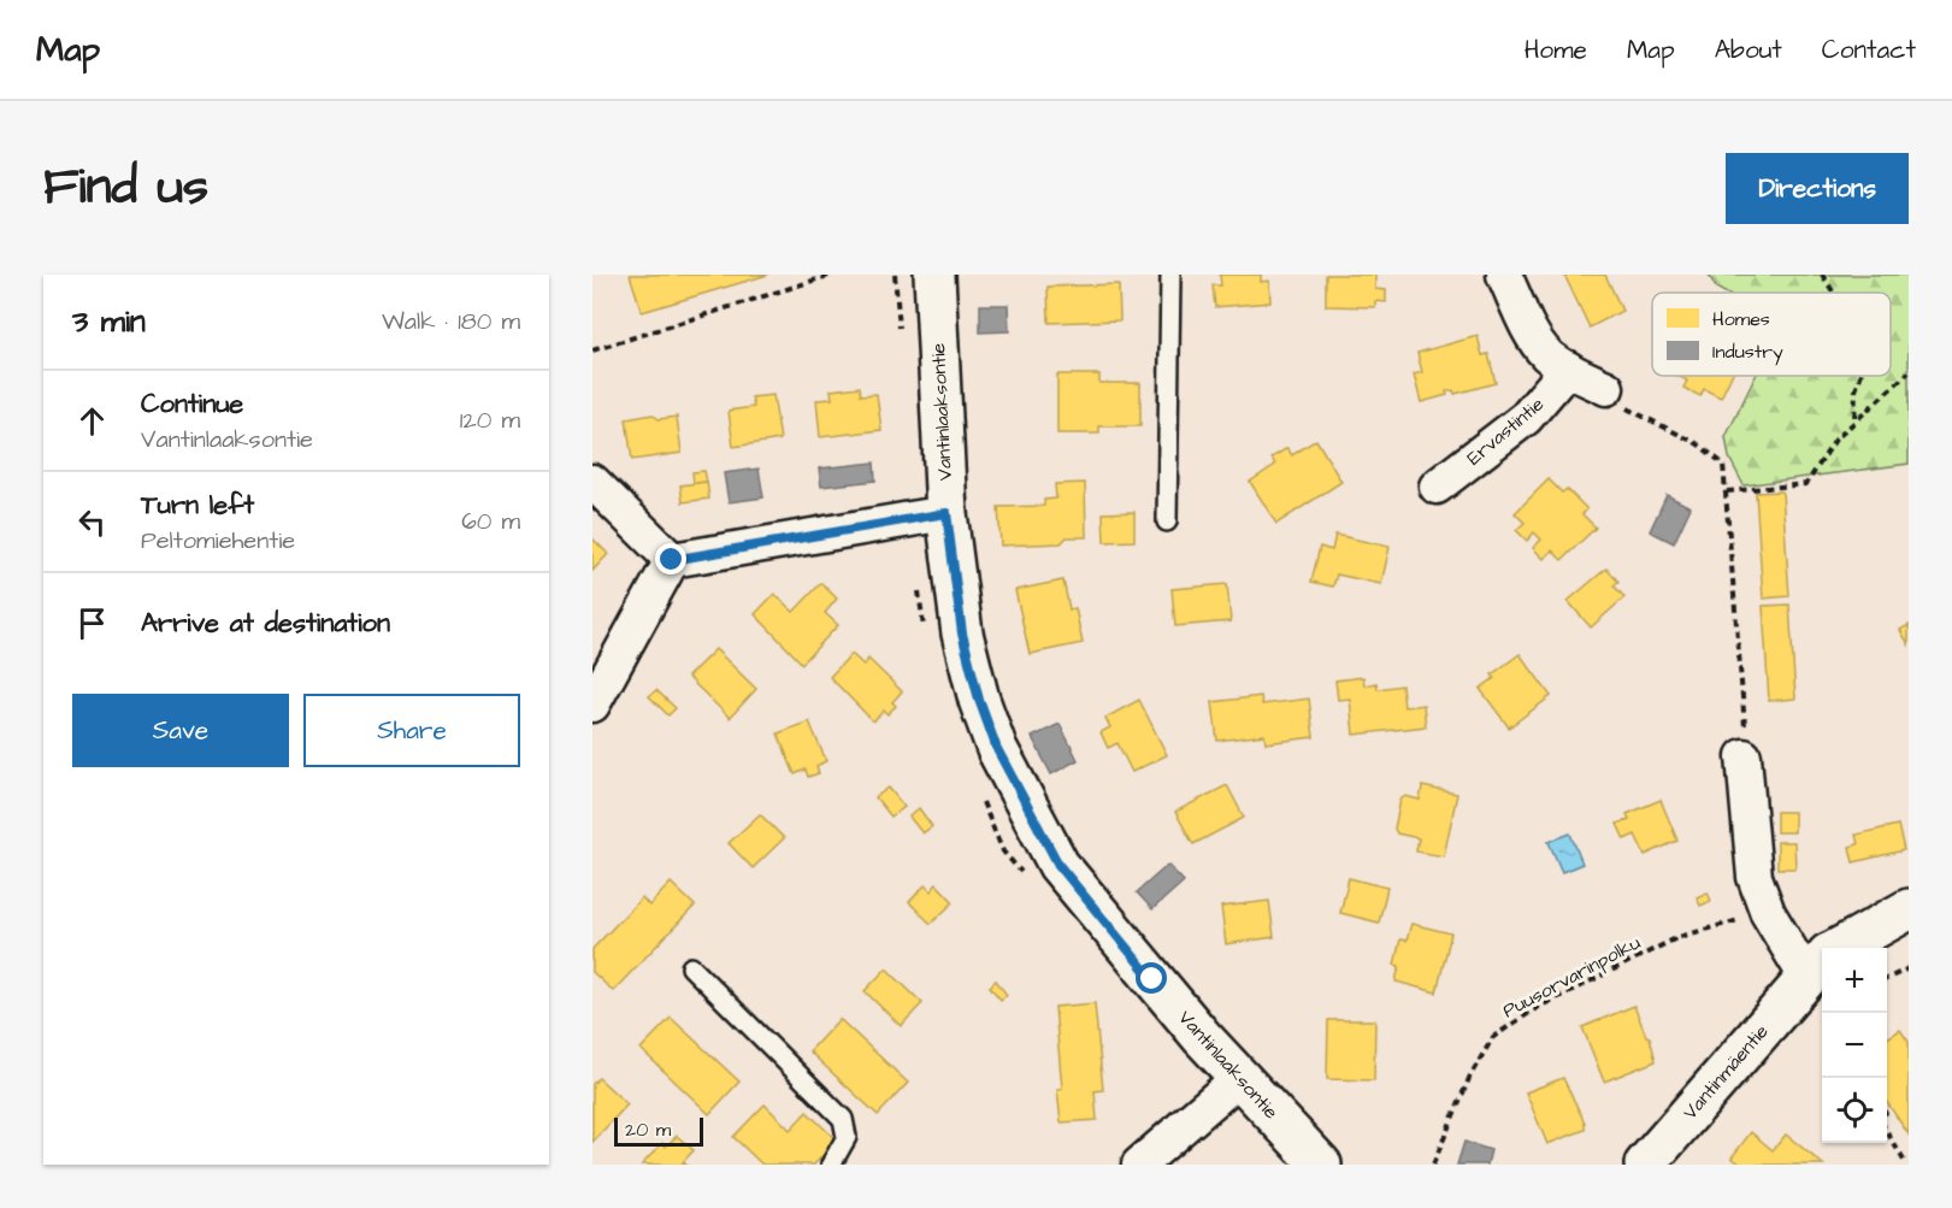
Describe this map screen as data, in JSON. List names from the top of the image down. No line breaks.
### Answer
{"streets":{"street":["Vantinlaaksontie","Ervastintie","Vantinmäentie"],"path":["Puusorvarinpolku"]},"legend":["Homes","Industry"],"scale_bar":"20 m","page":{"header":"Map","nav":["Home","Map","About","Contact"],"title":"Find us","buttons":["Directions",["Save","Share"]],"heading":["3 min","Walk · 180 m"],"list":[["Continue","Vantinlaaksontie","120 m"],["Turn left","Peltomiehentie","60 m"],"Arrive at destination"],"map_buttons":["+","−"],"scale":"20 m"}}
